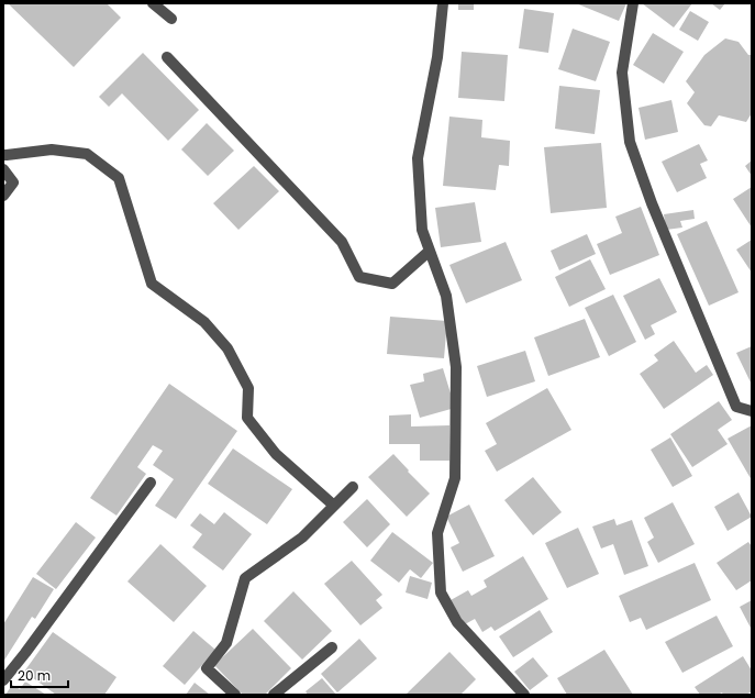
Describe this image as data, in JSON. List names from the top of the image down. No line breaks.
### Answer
{"scale_bar":"20 m"}
